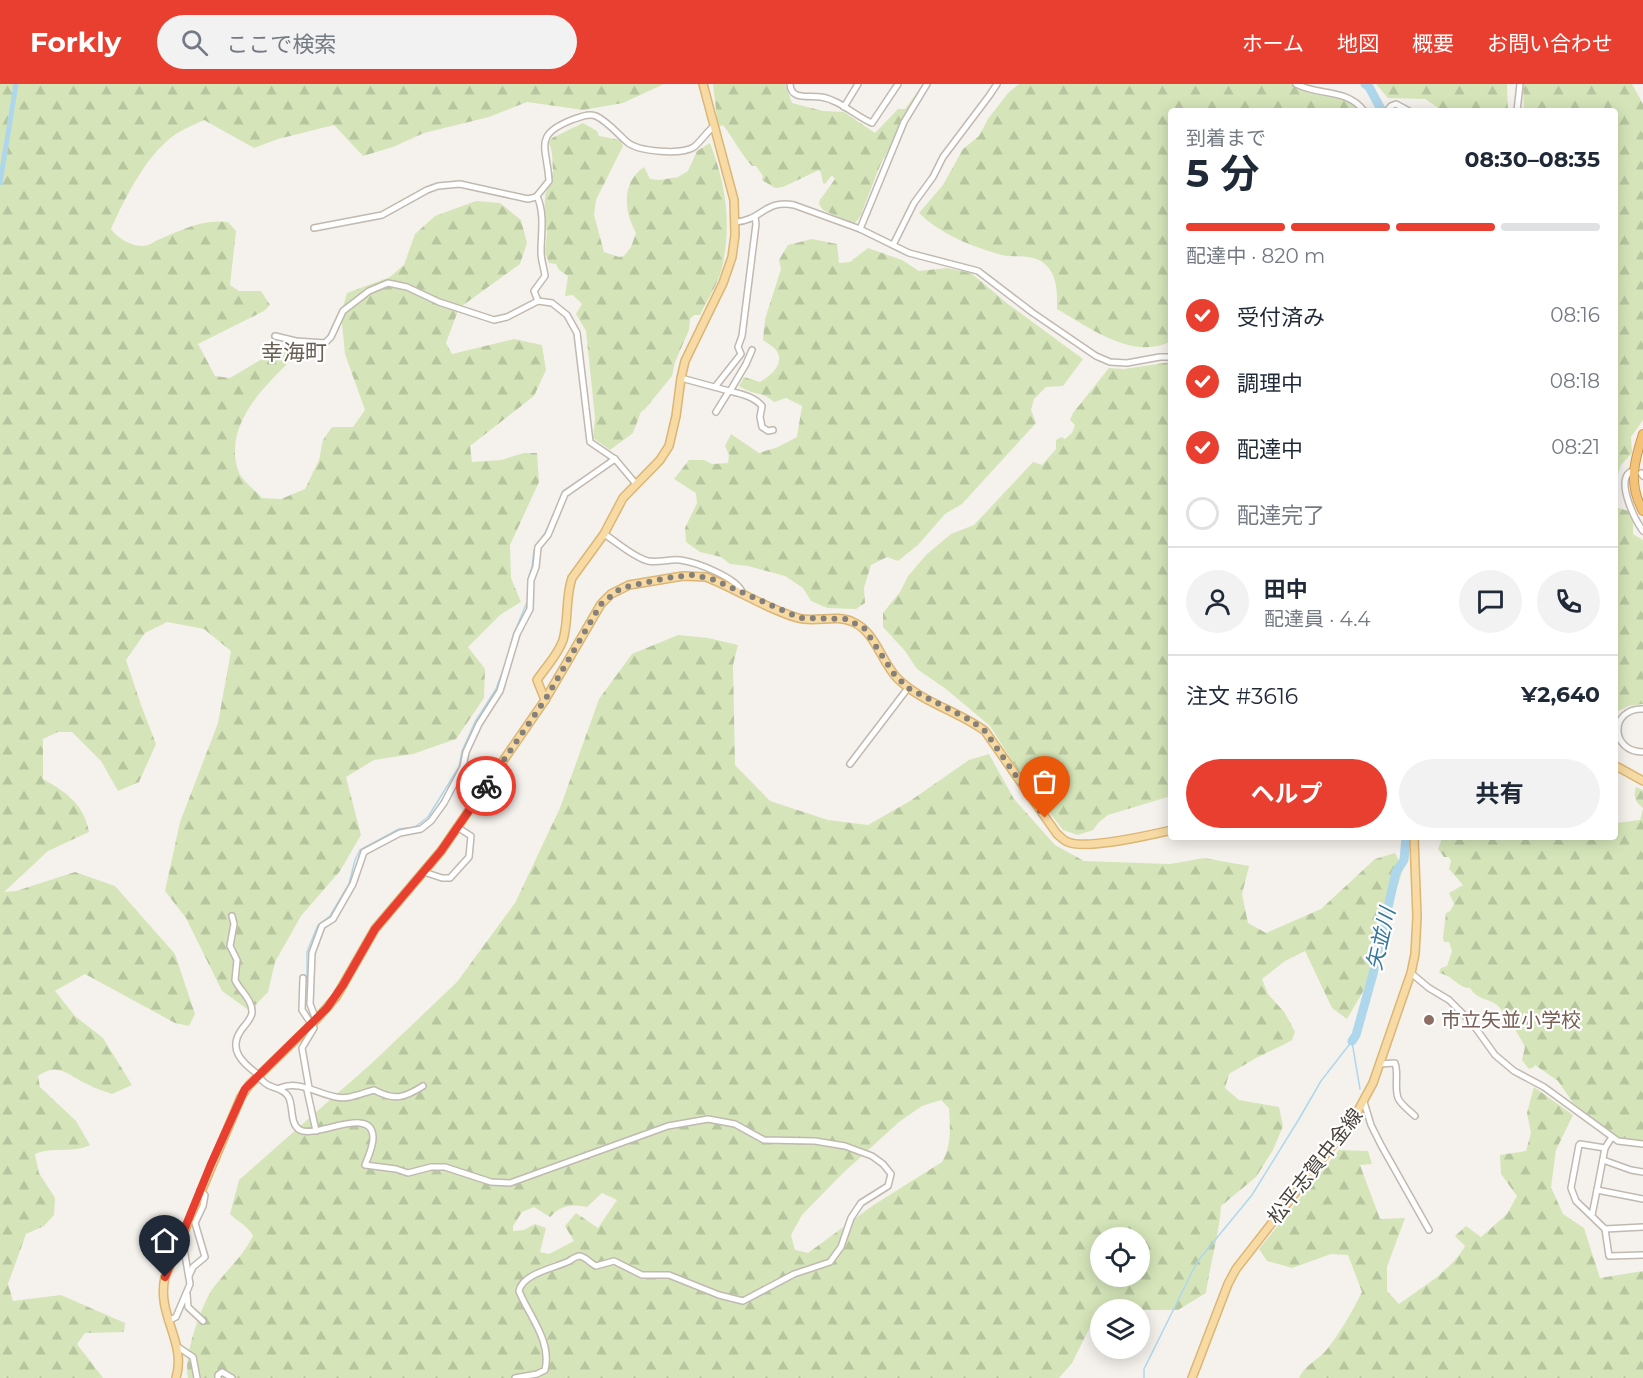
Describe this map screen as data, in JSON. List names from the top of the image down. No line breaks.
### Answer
{"streets":{"main road":["松平志賀中金線"]},"districts":["幸海町"],"water":["矢並川"],"places":["市立矢並小学校"],"page":{"header":"Forkly","search":"ここで検索","nav":["ホーム","地図","概要","お問い合わせ"],"heading":["5 分","到着まで","08:30–08:35"],"panel":["田中","配達員 · 4.4","注文 #3616","¥2,640"],"bar":"配達中 · 820 m","list":[["受付済み","08:16"],["調理中","08:18"],["配達中","08:21"],"配達完了"],"buttons":["ヘルプ","共有"]}}
